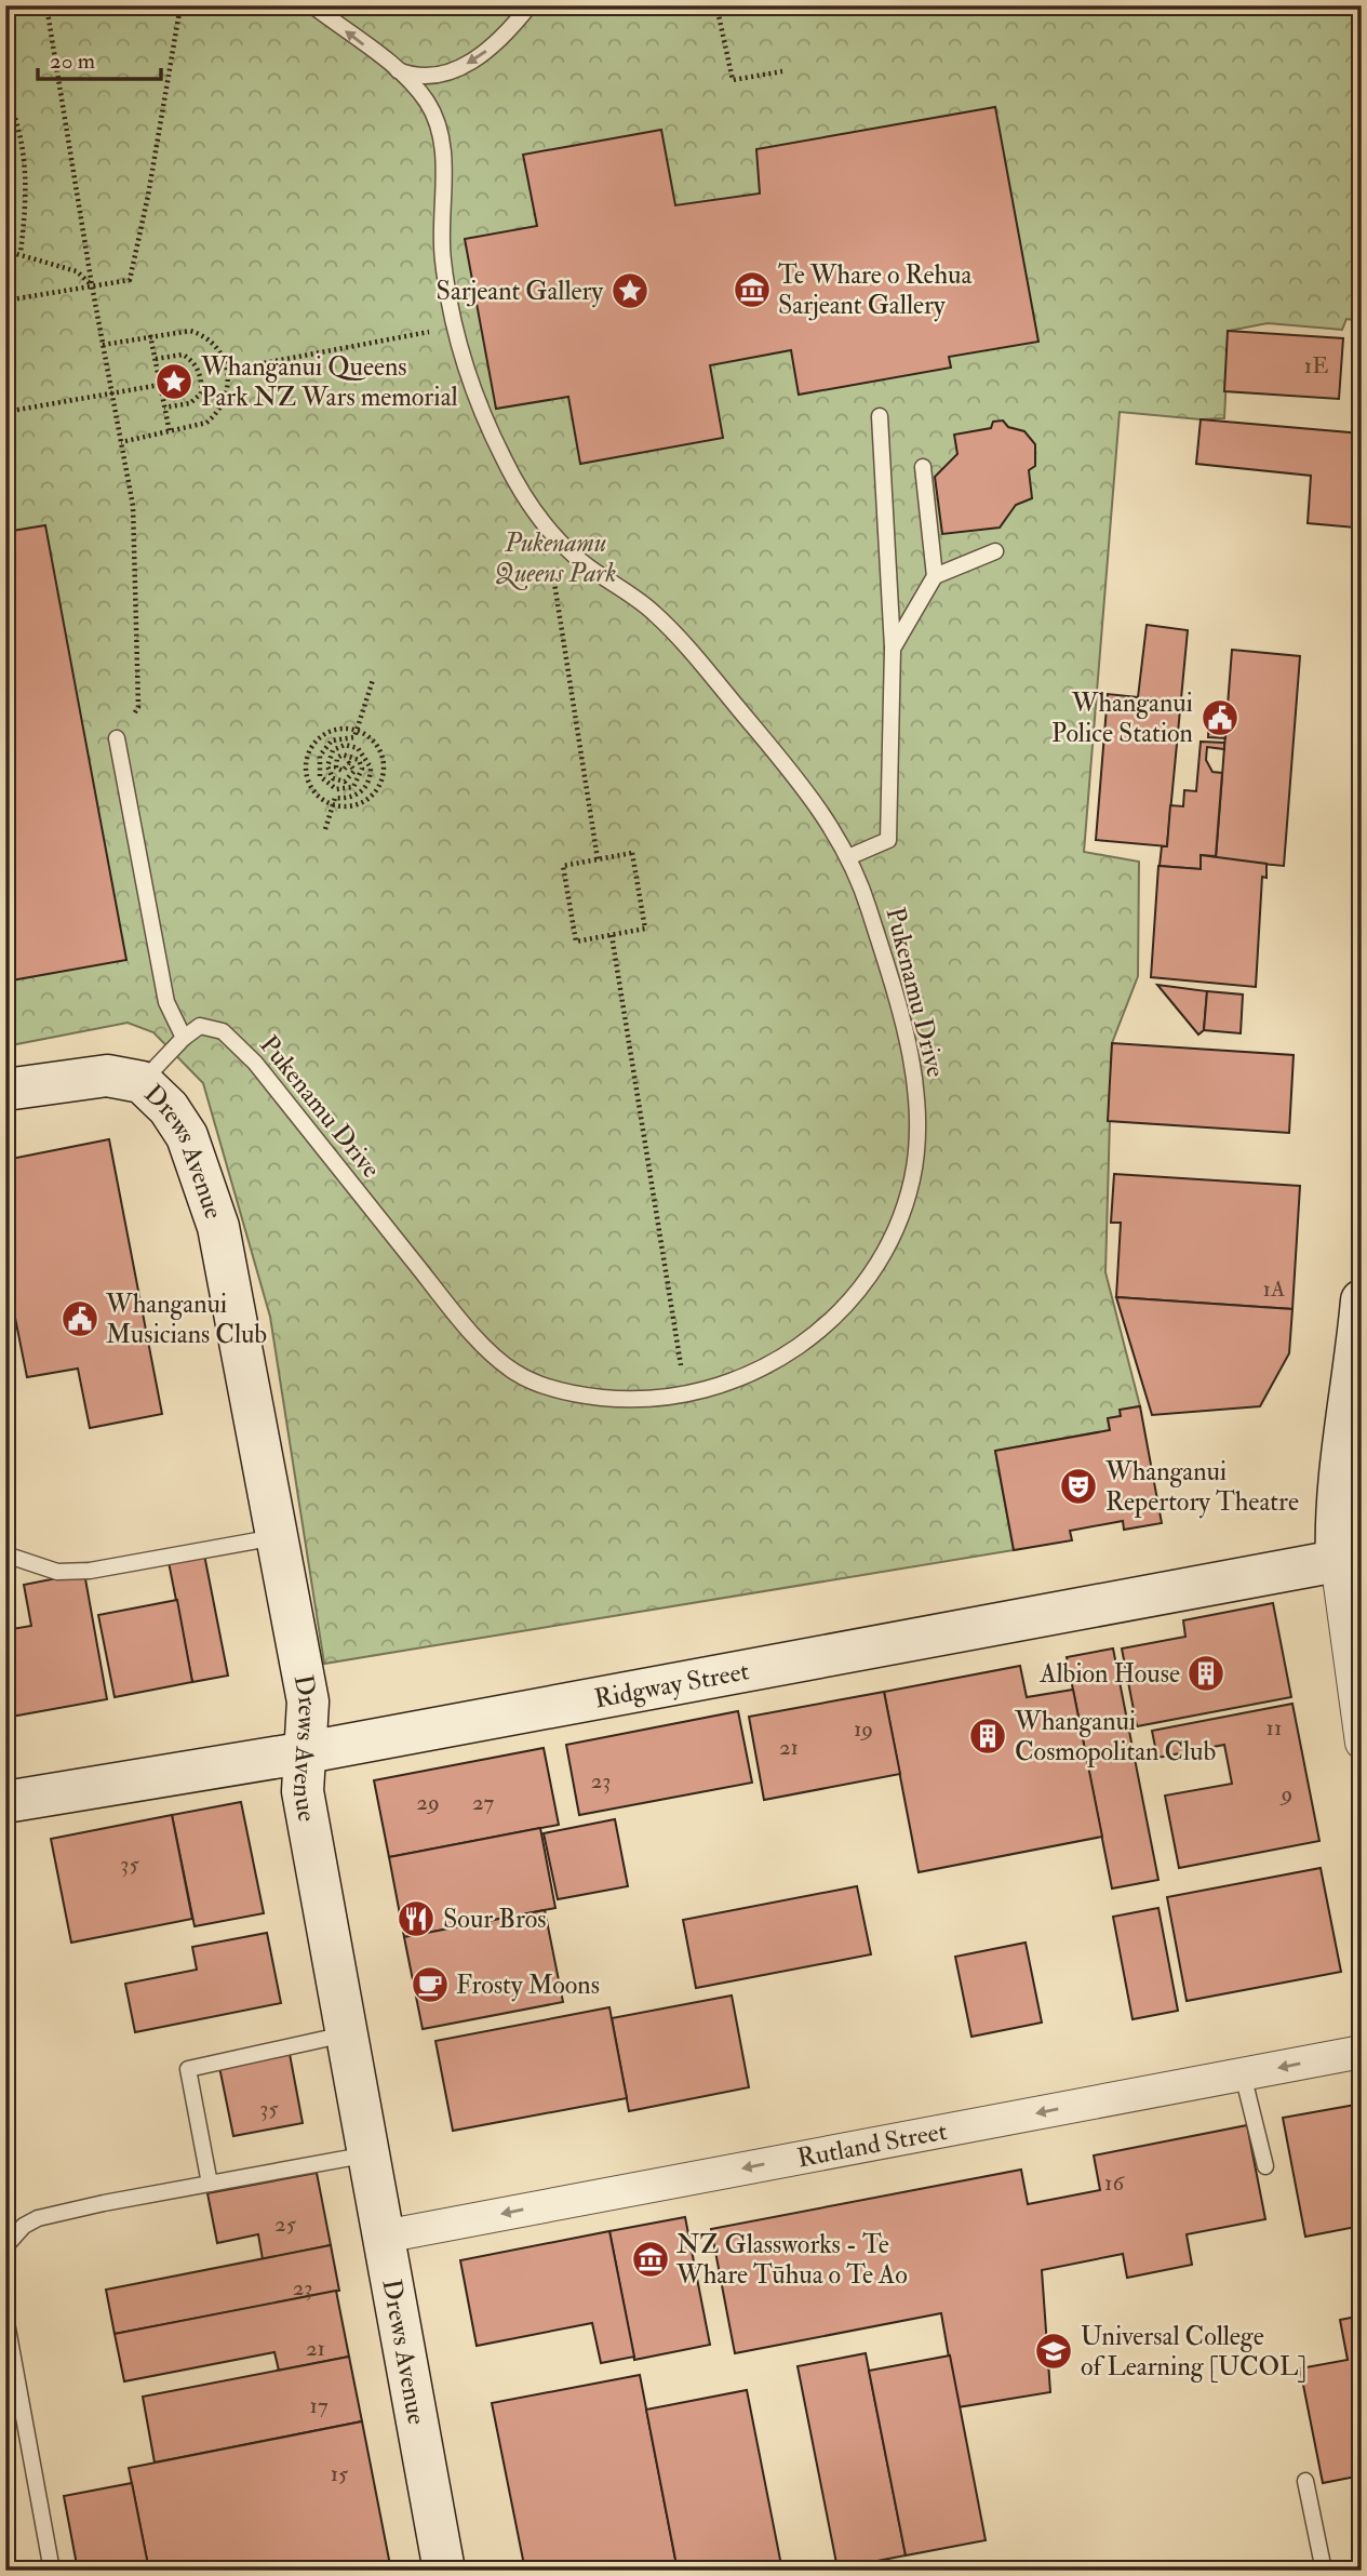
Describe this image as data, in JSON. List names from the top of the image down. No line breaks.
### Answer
{"streets":{"street":["Drews Avenue","Ridgway Street","Rutland Street"],"lane":["Pukenamu Drive"]},"crossings":[["Drews Avenue","Ridgway Street"],["Drews Avenue","Rutland Street"]],"one_way":["Rutland Street"],"parks":["Pukenamu Queens Park"],"places":{"museum":["Te Whare o Rehua Sarjeant Gallery","NZ Glassworks - Te Whare Tūhua o Te Ao"],"place":["Sarjeant Gallery","Whanganui Queens Park NZ Wars memorial"],"public building":["Whanganui Police Station","Whanganui Musicians Club"],"theatre":["Whanganui Repertory Theatre"],"building":["Albion House","Whanganui Cosmopolitan Club"],"restaurant":["Sour Bros"],"cafe":["Frosty Moons"],"school or university":["Universal College of Learning [UCOL]"]},"house_numbers":["1E","1A","11","19","21","23","9","29","27","35","35","16","25","23","21","17","15"],"scale_bar":"20 m"}
